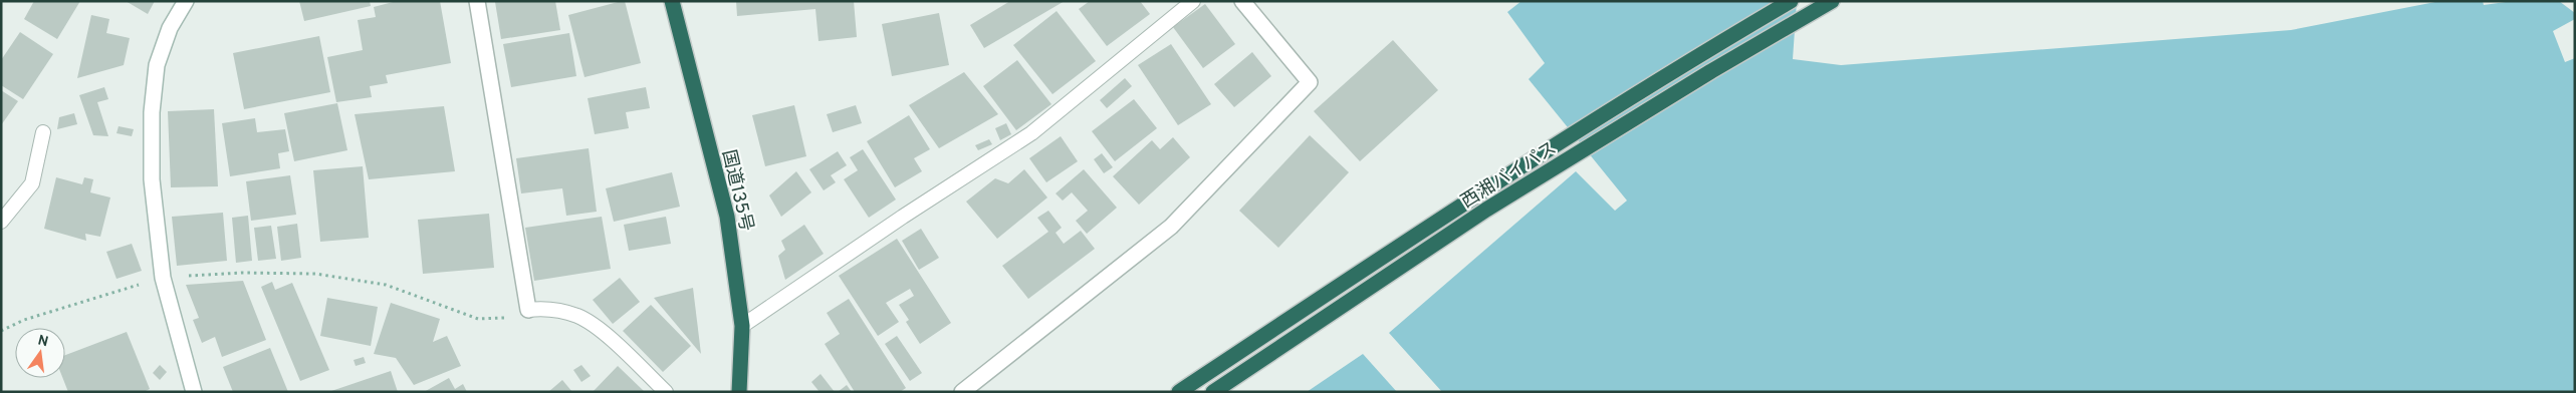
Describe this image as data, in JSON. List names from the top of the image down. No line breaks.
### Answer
{"streets":{"highway":["西湘バイパス","国道135号"]},"north":"top"}
